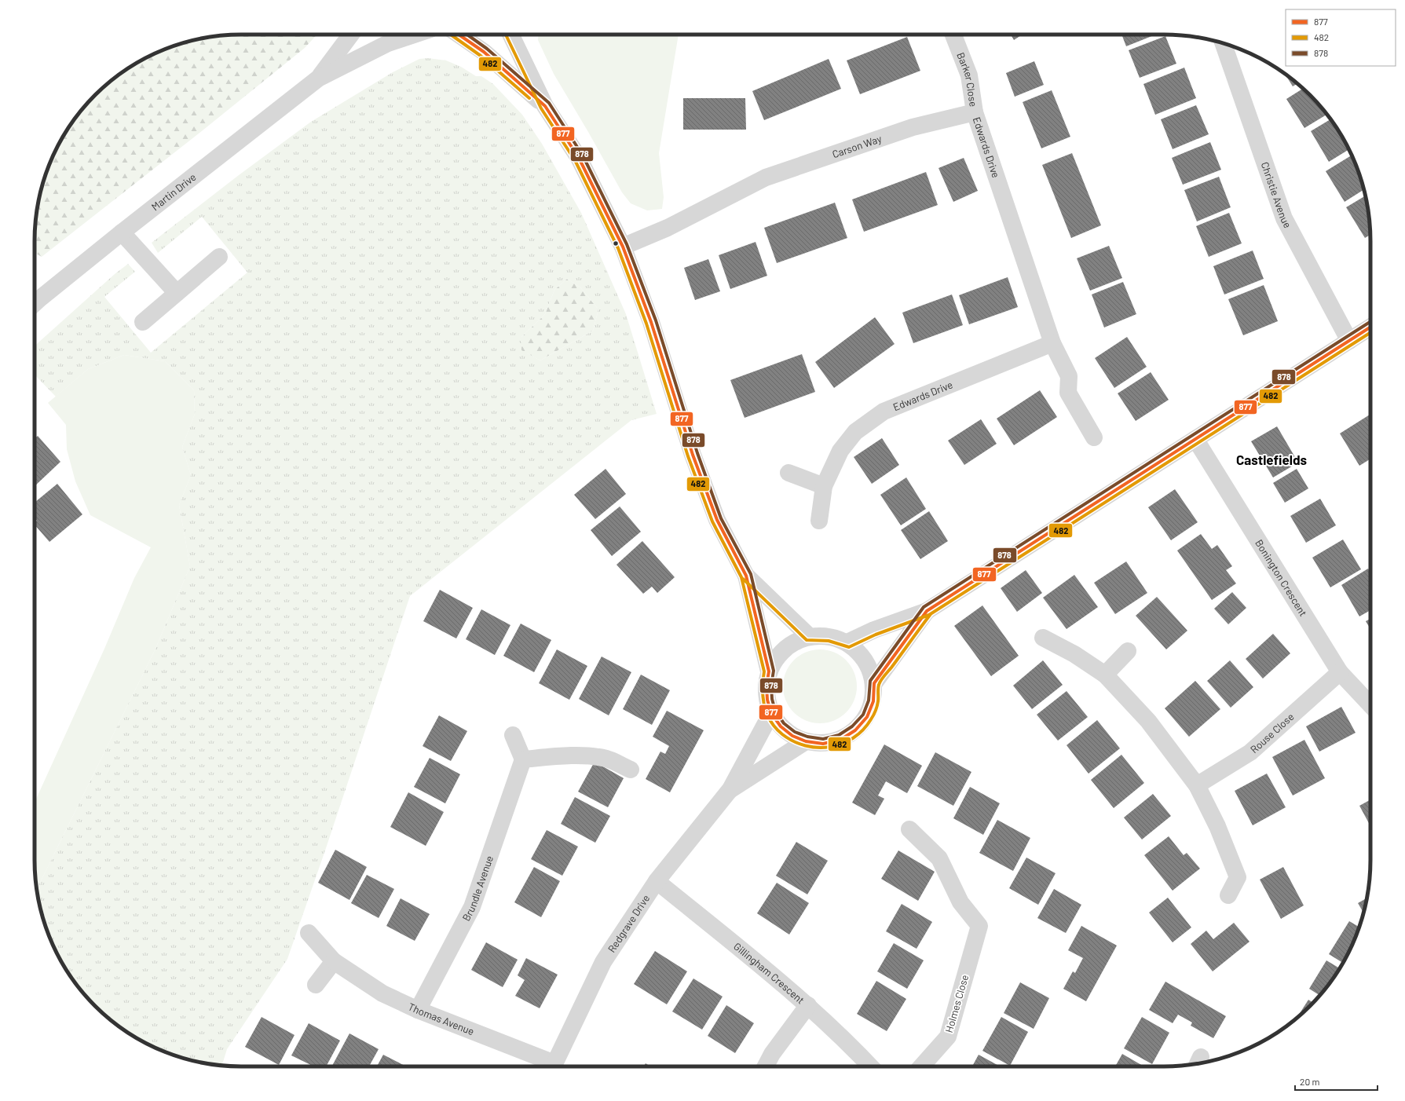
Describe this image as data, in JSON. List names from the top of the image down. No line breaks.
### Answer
{"streets":{"street":["Barker Close","Carson Way","Edwards Drive","Martin Drive","Christie Avenue","Bonington Crescent","Rouse Close","Brundle Avenue","Redgrave Drive","Gillingham Crescent","Holmes Close","Thomas Avenue"]},"crossings":[["Barker Close","Carson Way"],["Barker Close","Edwards Drive"],["Carson Way","Edwards Drive"],["Bonington Crescent","Rouse Close"],["Brundle Avenue","Thomas Avenue"],["Redgrave Drive","Gillingham Crescent"]],"districts":["Castlefields"],"lines":["transit line 877","transit line 482","transit line 878"],"legend":["877","482","878"],"scale_bar":"20 m"}
